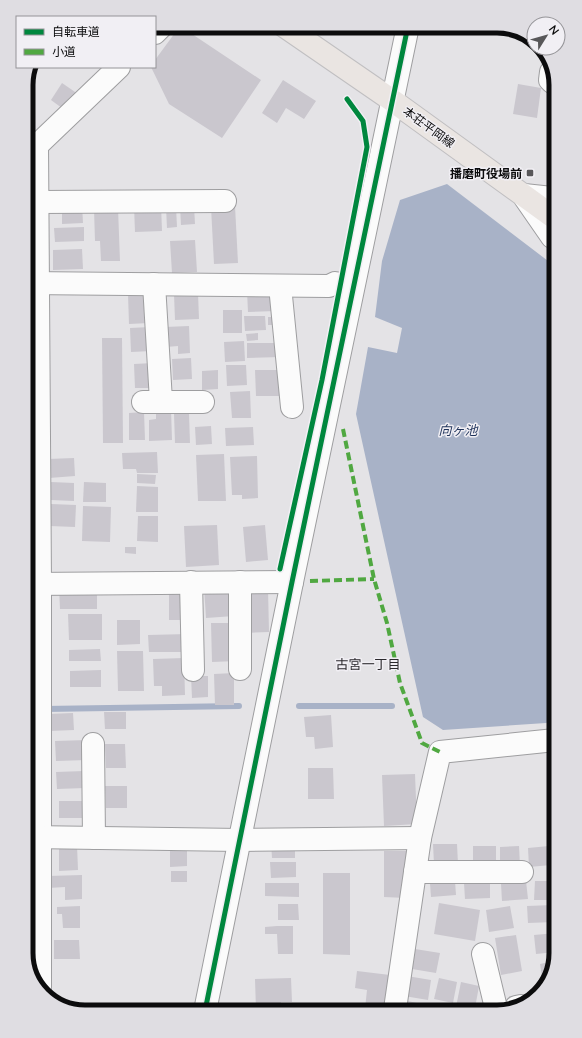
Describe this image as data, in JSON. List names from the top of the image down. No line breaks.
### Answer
{"streets":{"main road":["本荘平岡線"]},"districts":["古宮一丁目"],"water":["向ヶ池"],"places":{"transit":["播磨町役場前"]},"legend":["自転車道","小道"],"north":"top right"}
